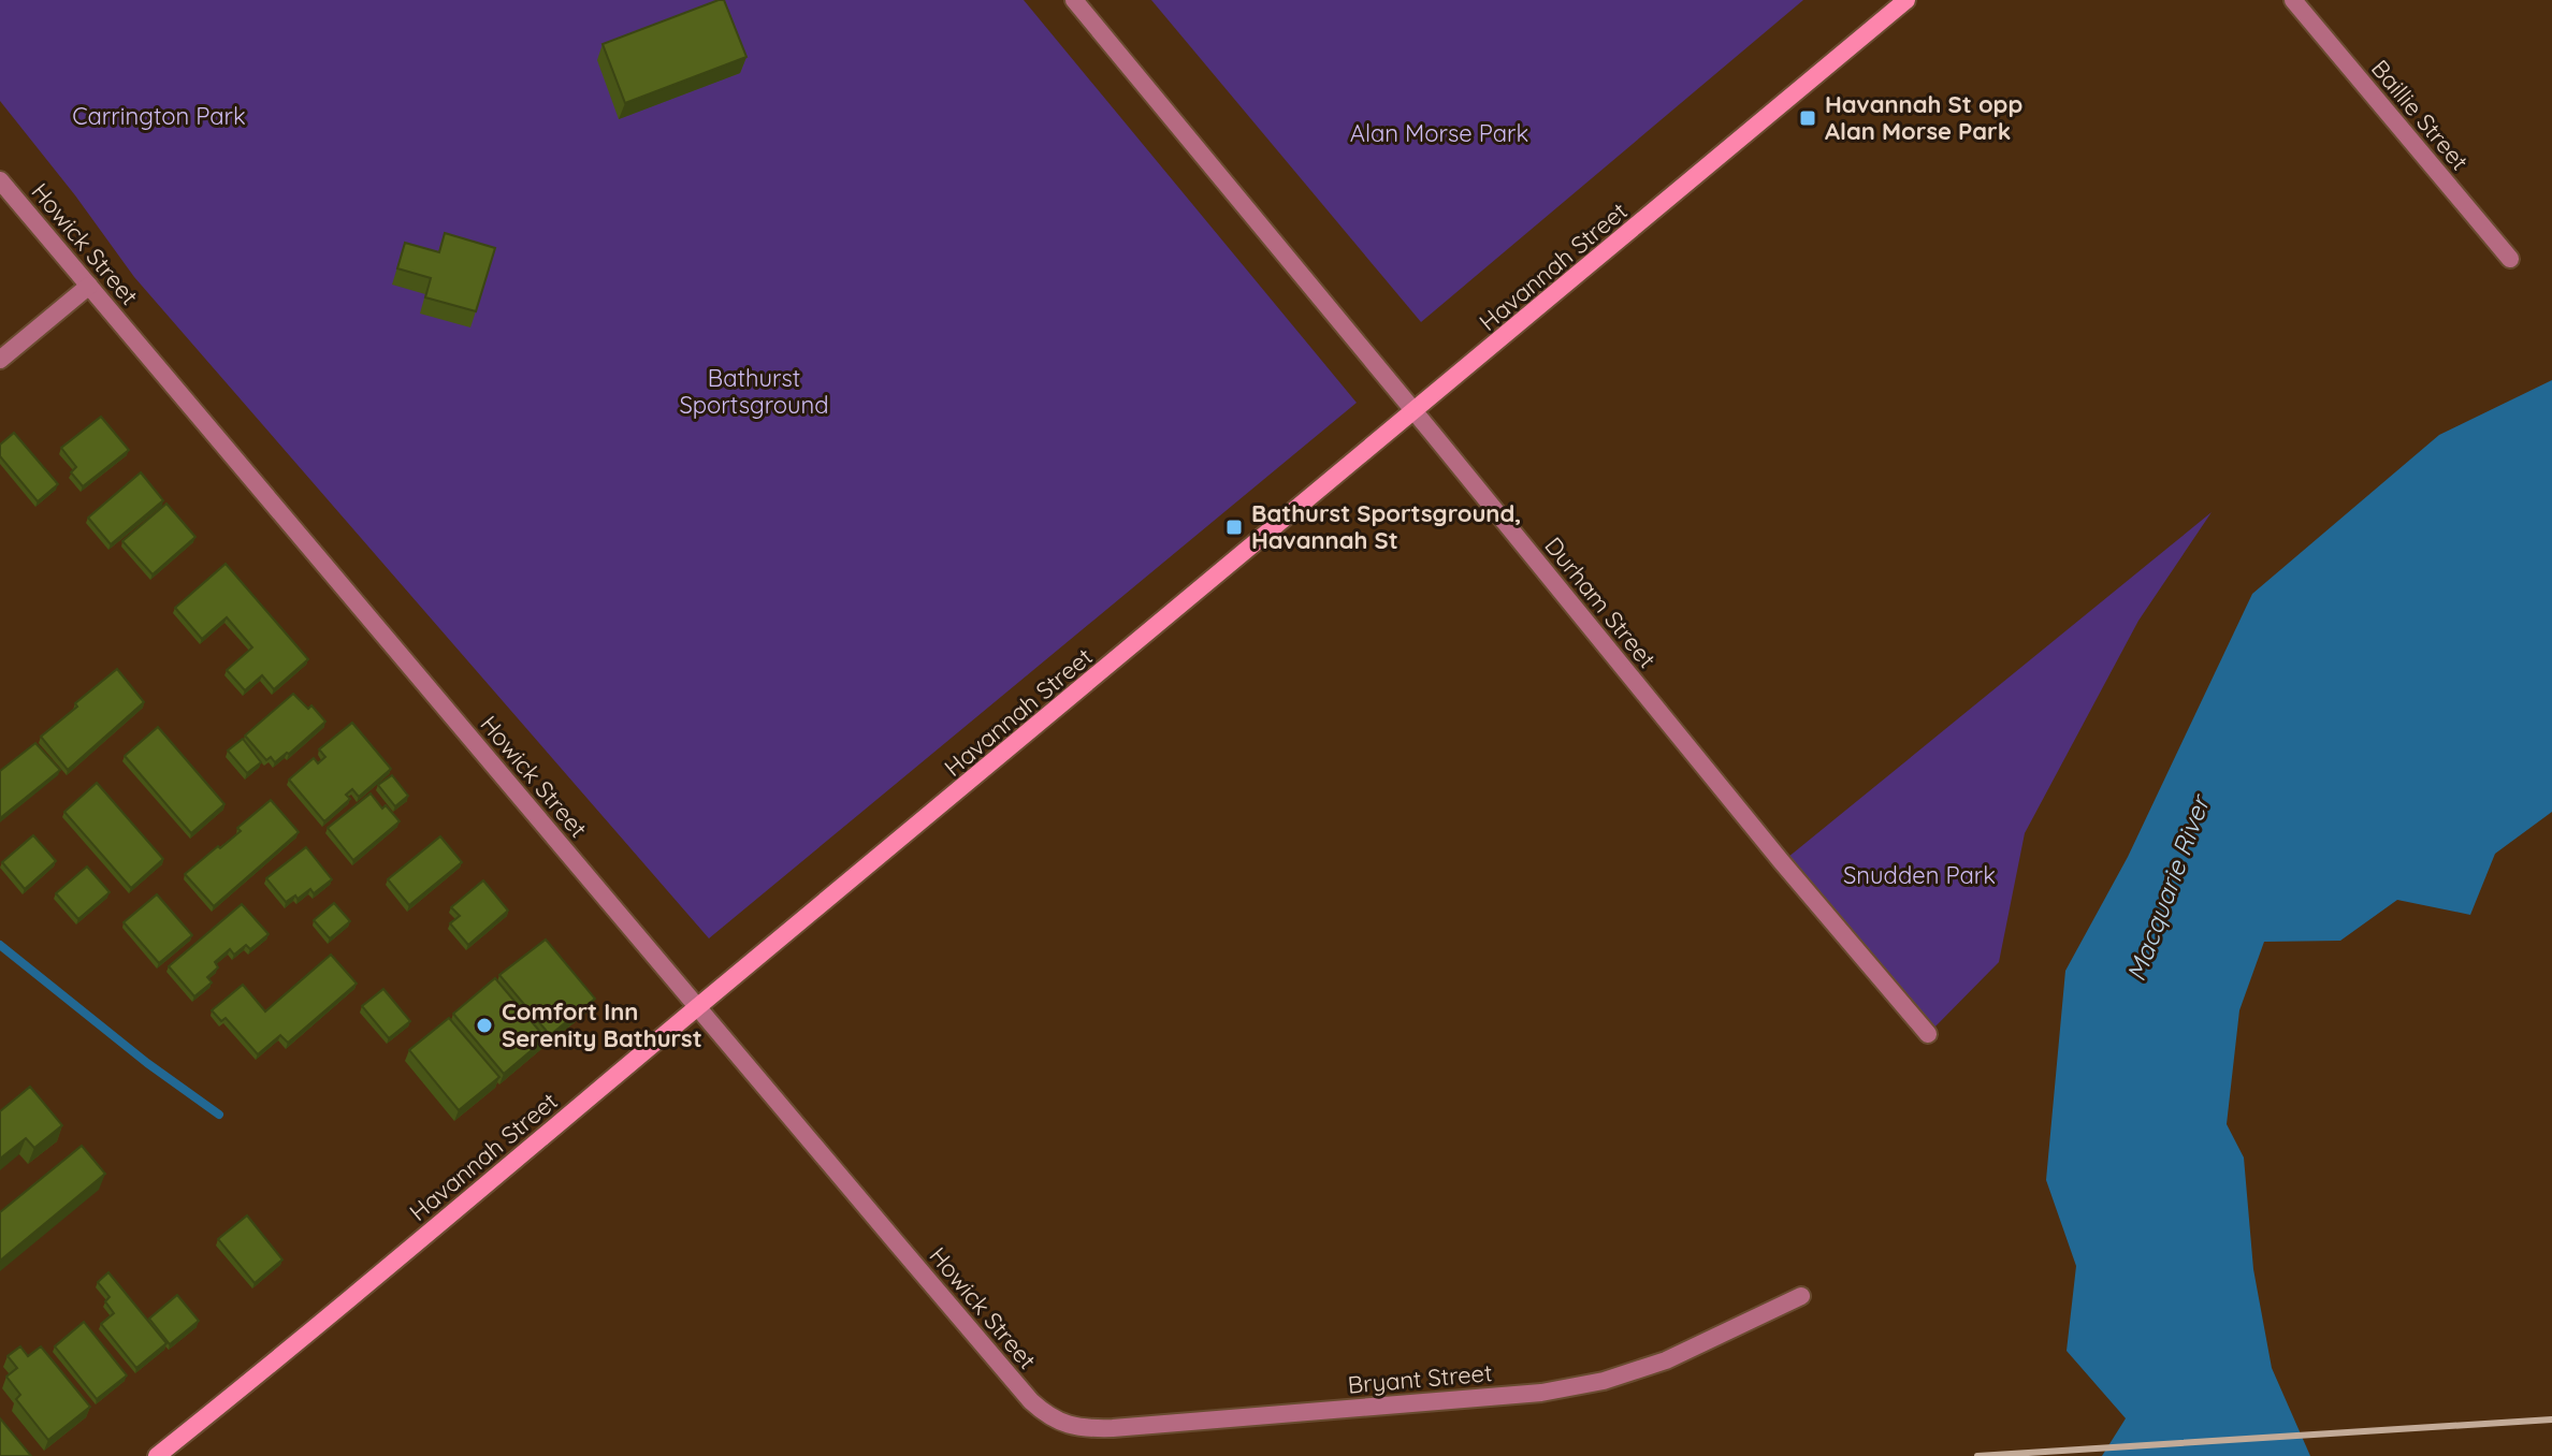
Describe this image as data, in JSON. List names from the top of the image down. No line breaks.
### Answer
{"streets":{"street":["Baillie Street","Howick Street","Havannah Street","Durham Street","Bryant Street"]},"crossings":[["Howick Street","Havannah Street"],["Howick Street","Bryant Street"],["Havannah Street","Durham Street"]],"water":["Macquarie River"],"parks":["Carrington Park","Alan Morse Park","Bathurst Sportsground","Snudden Park"],"places":{"transit":["Havannah St opp Alan Morse Park","Bathurst Sportsground, Havannah St"],"other":["Comfort Inn Serenity Bathurst"]}}
